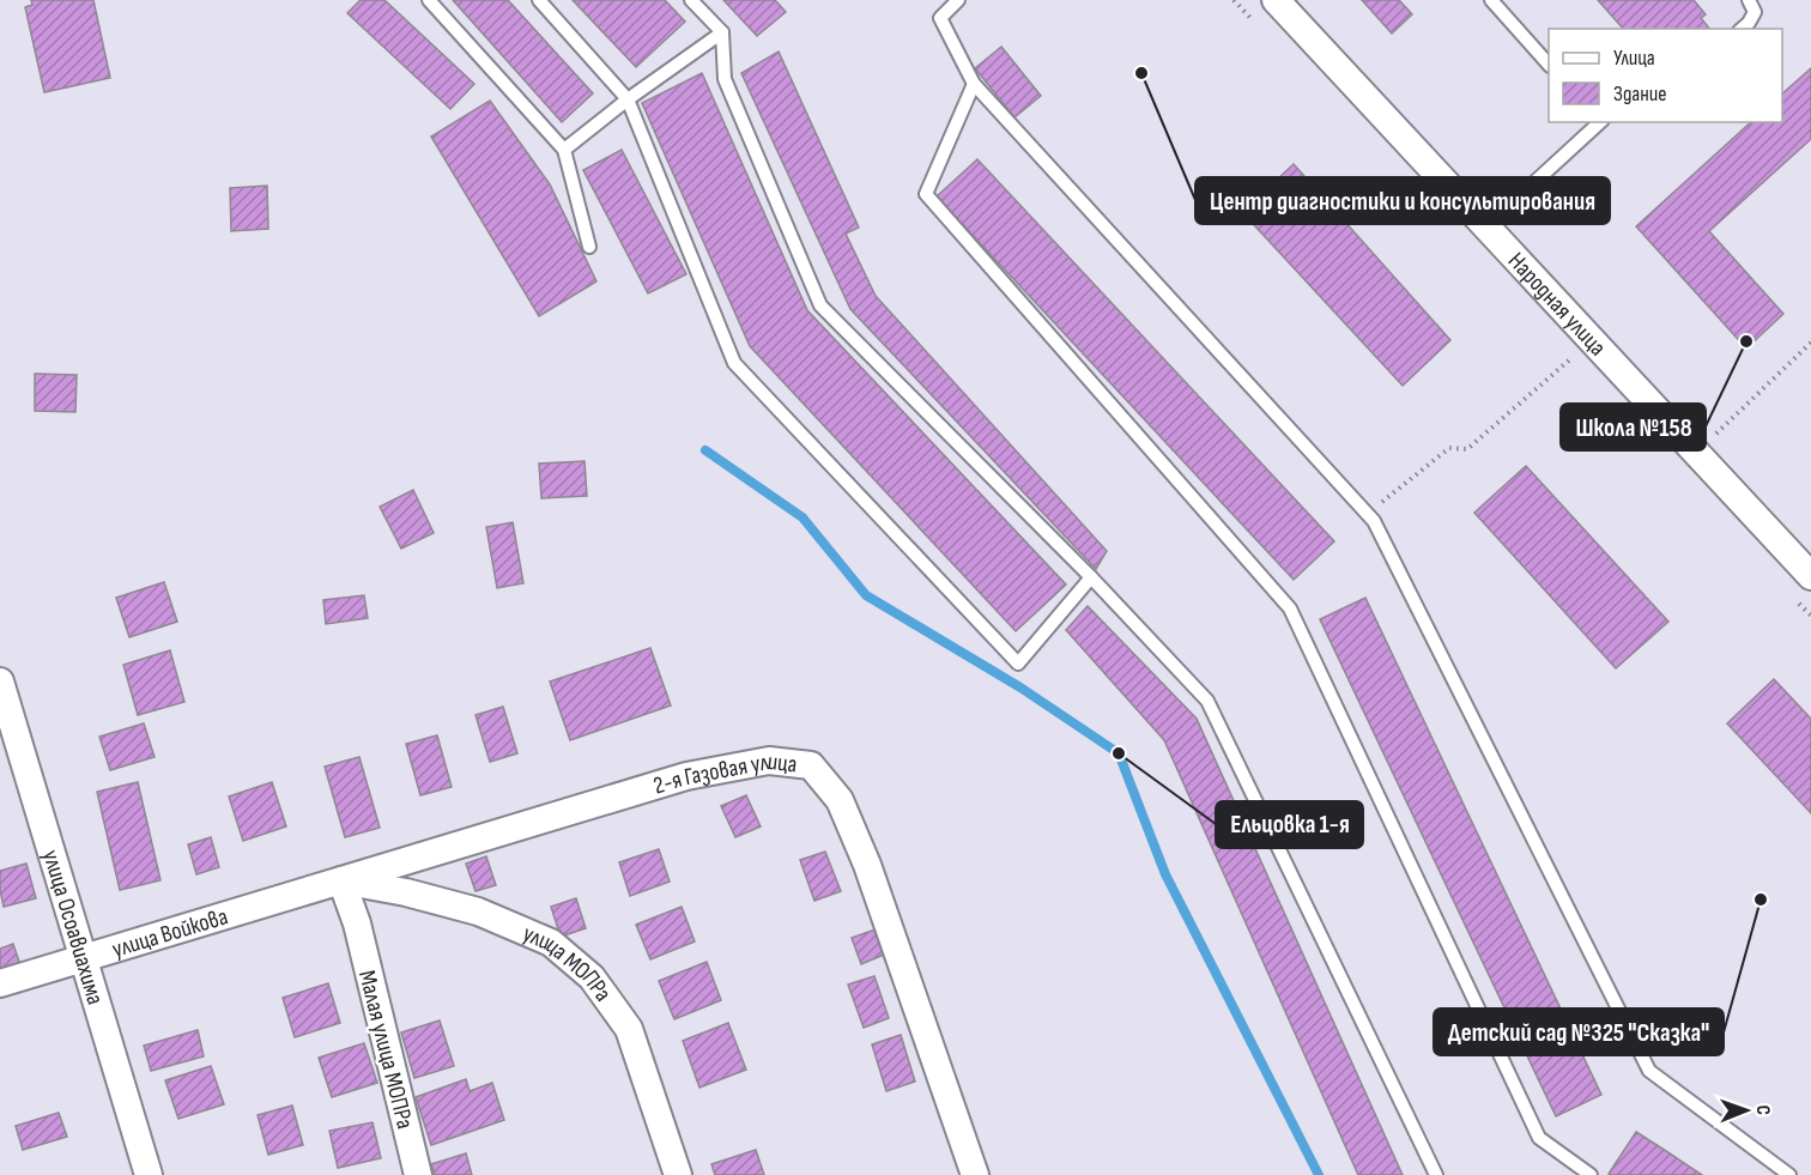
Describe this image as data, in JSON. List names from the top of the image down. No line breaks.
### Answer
{"streets":{"street":["Народная улица","2-я Газовая улица","улица Осоавиахима","улица Войкова","улица МОПРа","Малая улица МОПРа"]},"crossings":[["2-я Газовая улица","улица Войкова"],["2-я Газовая улица","улица МОПРа"],["2-я Газовая улица","Малая улица МОПРа"],["улица Осоавиахима","улица Войкова"],["улица Войкова","улица МОПРа"],["улица Войкова","Малая улица МОПРа"],["улица МОПРа","Малая улица МОПРа"]],"places":["Центр диагностики и консультирования","Школа №158","Ельцовка 1-я","Детский сад №325 \"Сказка\""],"legend":["Улица","Здание"],"north":"right"}
